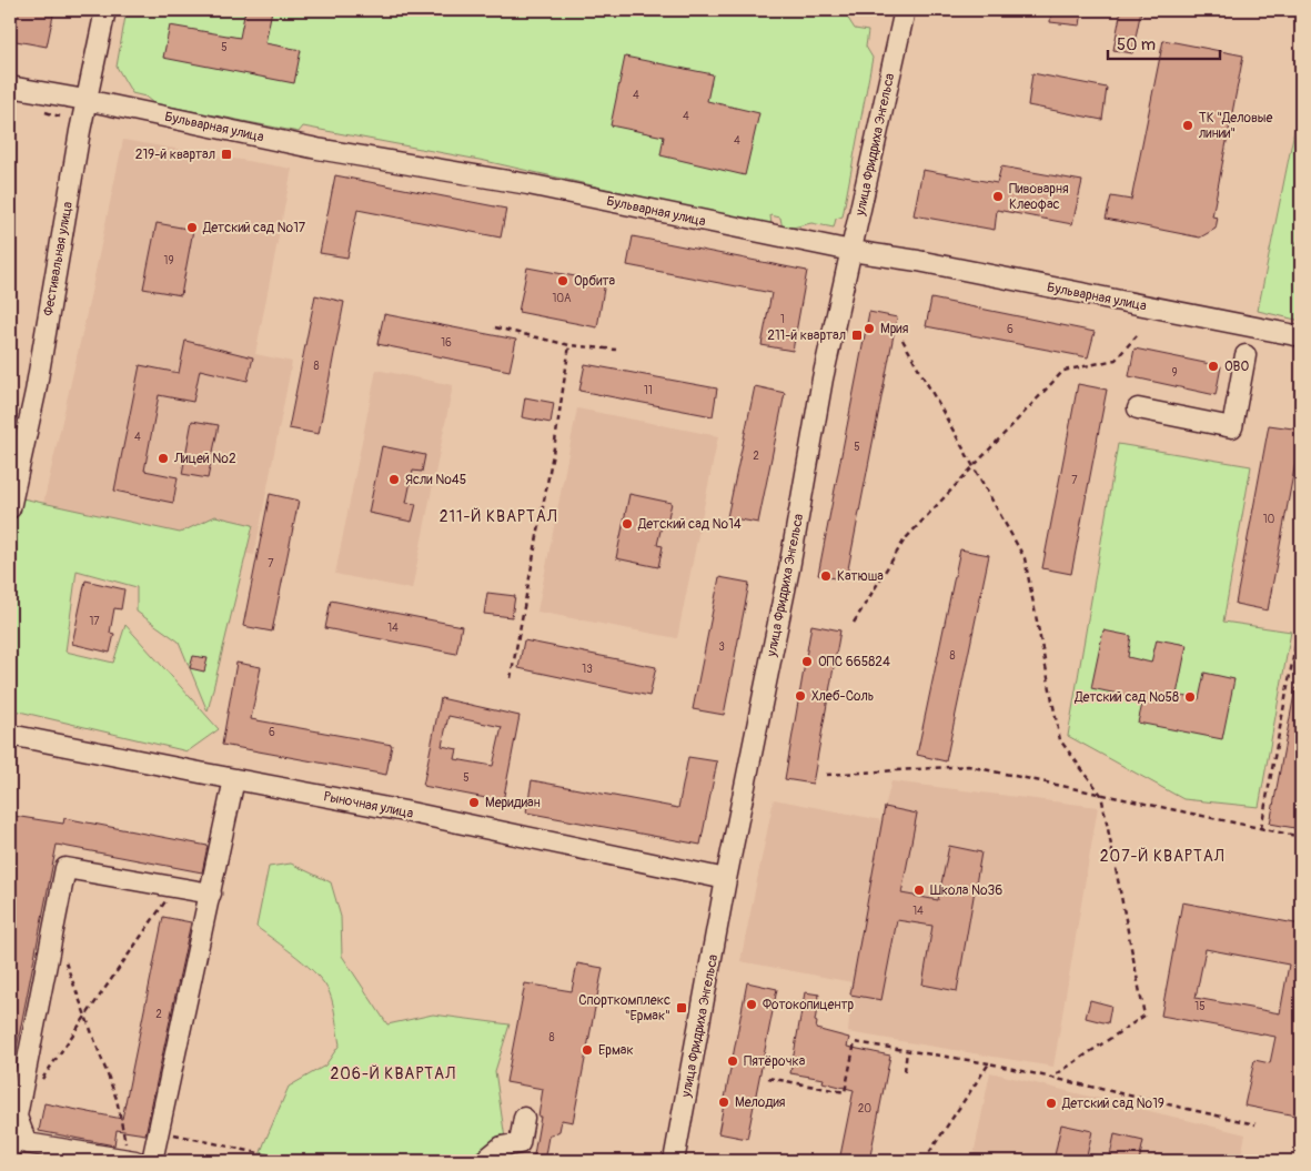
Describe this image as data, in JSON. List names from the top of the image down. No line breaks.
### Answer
{"streets":{"street":["Бульварная улица","улица Фридриха Энгельса","Фестивальная улица","Рыночная улица"]},"crossings":[["Бульварная улица","улица Фридриха Энгельса"],["Бульварная улица","Фестивальная улица"],["улица Фридриха Энгельса","Рыночная улица"]],"districts":["211-Й КВАРТАЛ","207-Й КВАРТАЛ","206-Й КВАРТАЛ"],"places":{"other":["ТК \"Деловые линии\"","Пивоварня Клеофас","Детский сад №17","Орбита","Мрия","ОВО","Лицей №2","Ясли №45","Детский сад №14","Катюша","ОПС 665824","Хлеб-Соль","Детский сад №58","Меридиан","Школа №36","Фотокопицентр","Ермак","Пятёрочка","Мелодия","Детский сад №19"],"transit":["219-й квартал","211-й квартал","Спорткомплекс \"Ермак\""]},"house_numbers":["5","4","4","4","19","10А","1","6","16","8","9","11","4","5","2","7","10","7","17","14","3","8","13","6","5","14","15","2","8","20"],"scale_bar":"50 m"}
